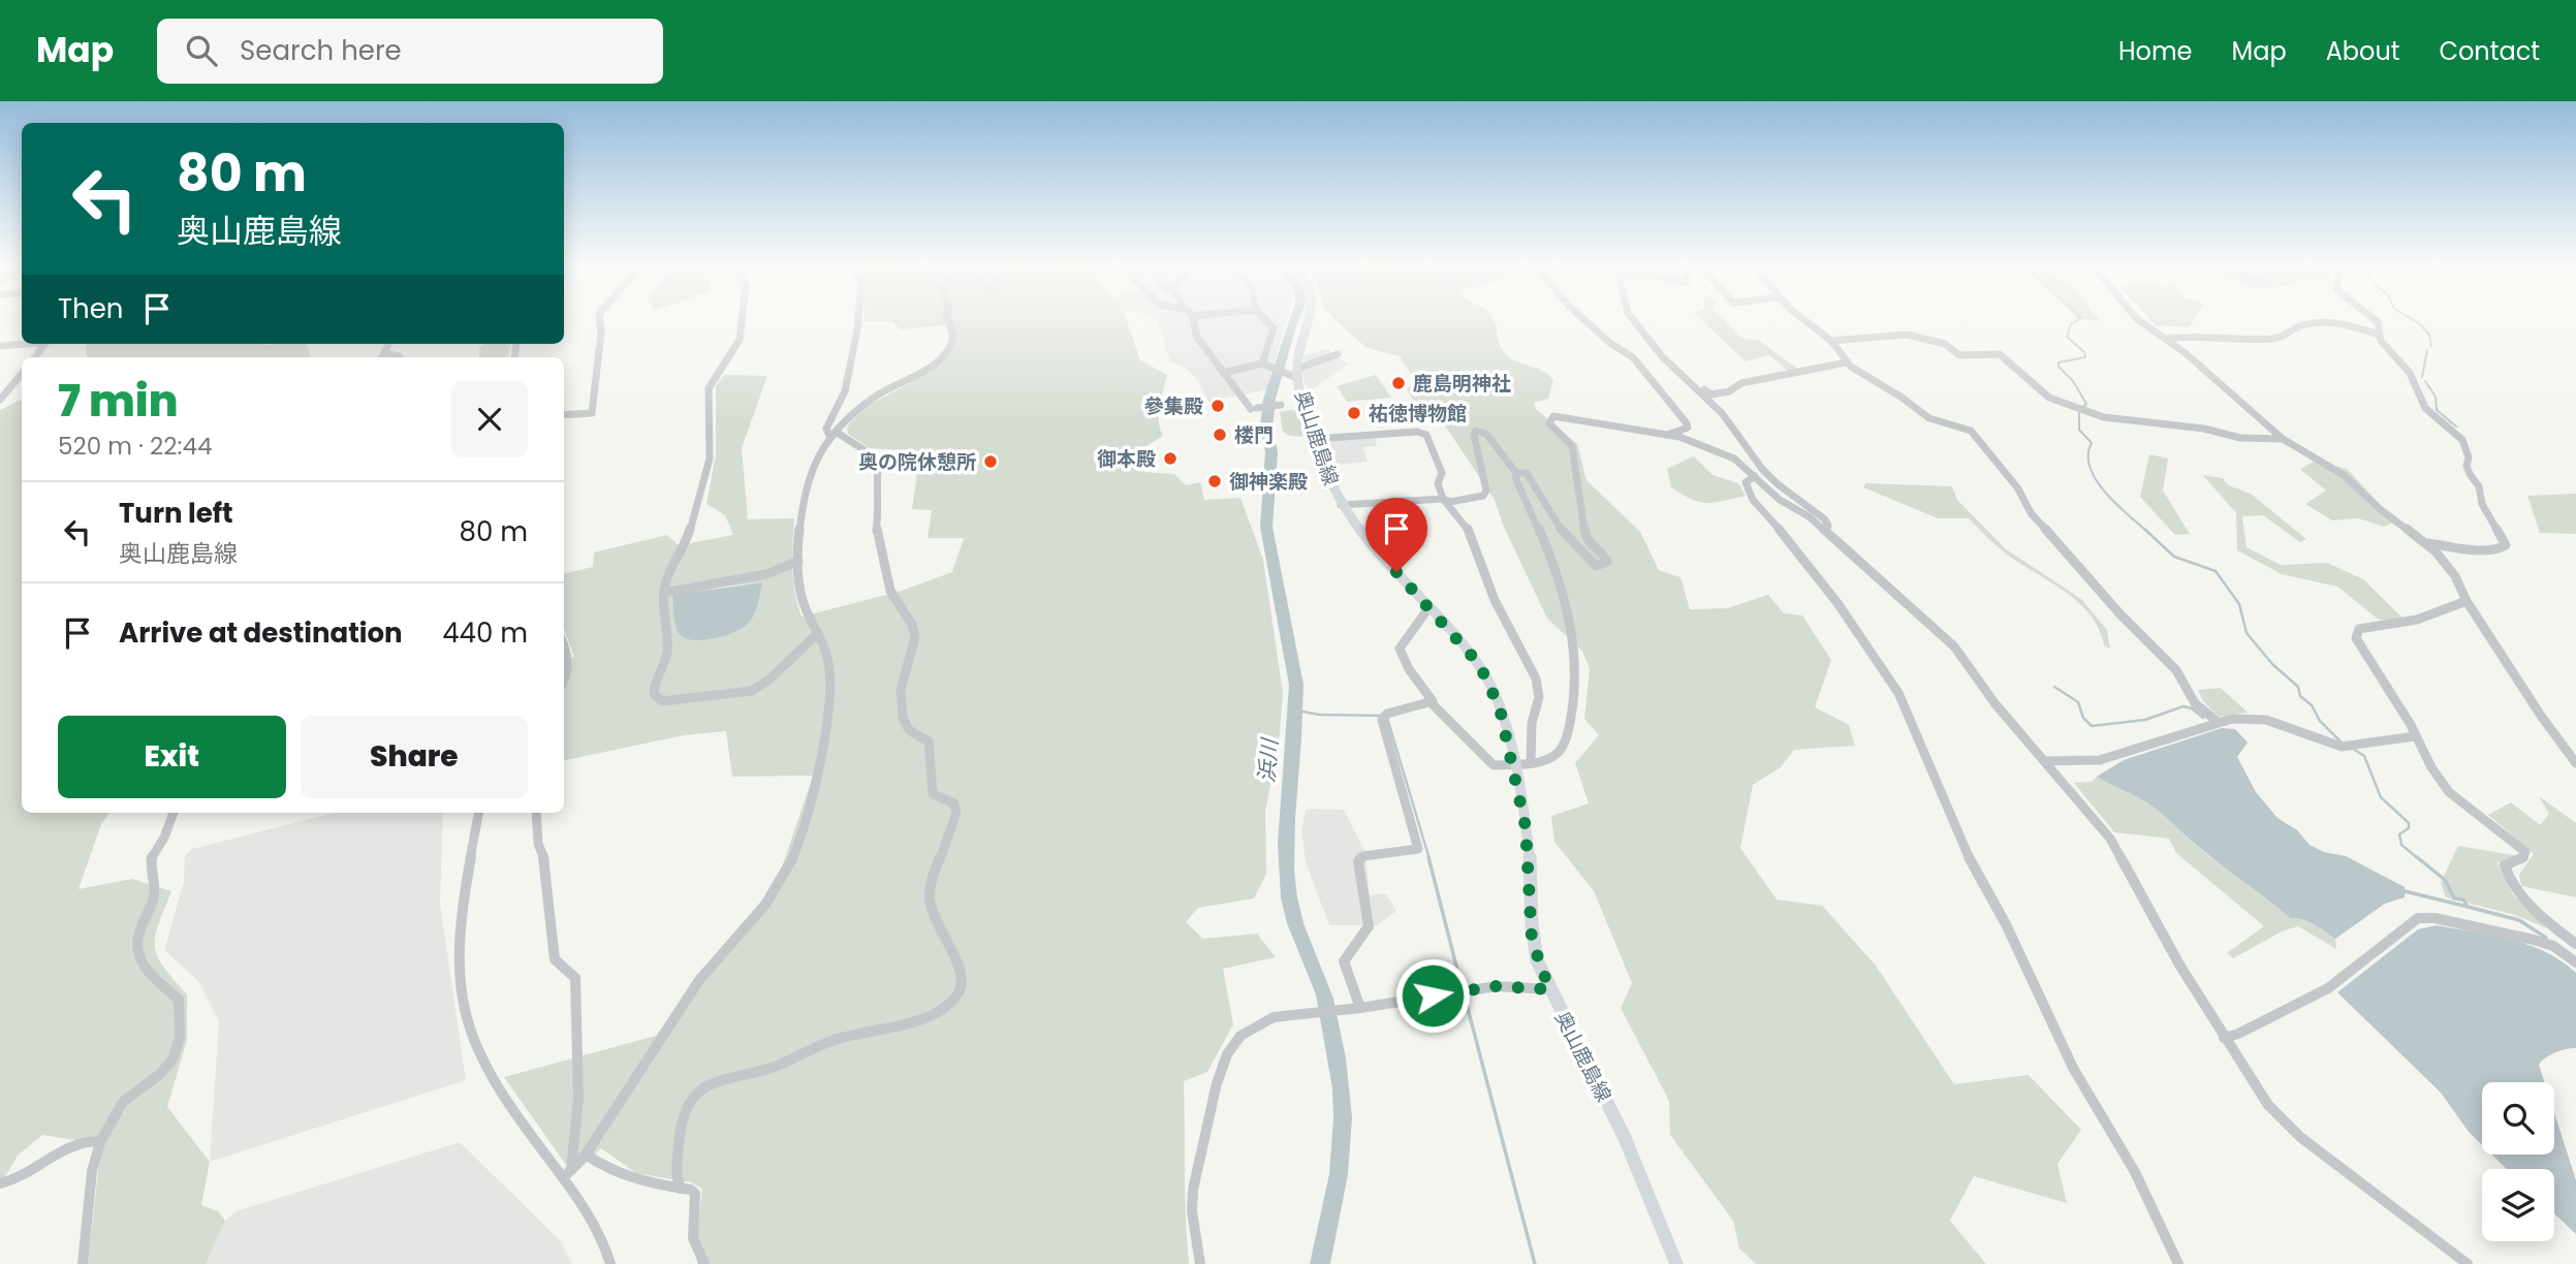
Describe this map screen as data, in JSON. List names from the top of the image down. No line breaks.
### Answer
{"streets":{"main road":["奥山鹿島線"]},"water":["浜川"],"places":["鹿島明神社","參集殿","祐徳博物館","楼門","御本殿","奥の院休憩所","御神楽殿"],"page":{"header":"Map","search":"Search here","nav":["Home","Map","About","Contact"],"turn":["80 m","奥山鹿島線"],"then":"Then","heading":["7 min","520 m · 22:44"],"list":[{"name":"Turn left","note":"奥山鹿島線","value":"80 m"},{"name":"Arrive at destination","value":"440 m"}],"buttons":["Exit","Share"]}}
